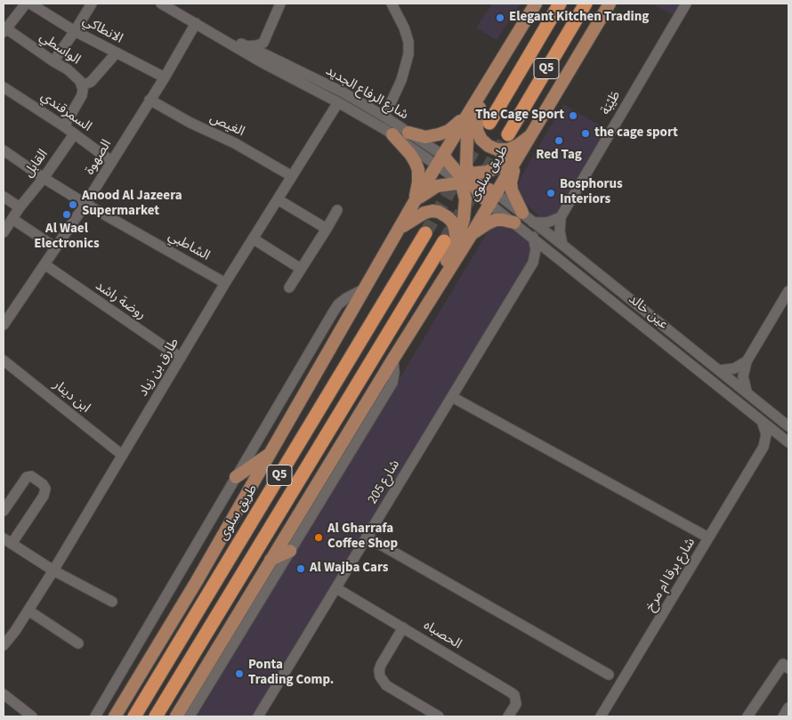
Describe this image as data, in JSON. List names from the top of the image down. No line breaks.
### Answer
{"streets":{"highway":["Q5","طريق سلوى"],"street":["الانطاكي","الواسطي","شارع الرفاع الجديد","طَيْبَة","السمرقندي","الغيص","الصهوة","القابل","الشاطبي","روضة راشد","عين خالد","طارق بن زياد","ابن دينار","شارع 205","شارع برقا ام مرخ","الحصباه"]},"crossings":[["الانطاكي","الصهوة"],["الواسطي","السمرقندي"],["شارع الرفاع الجديد","الصهوة"],["شارع الرفاع الجديد","طريق سلوى"],["شارع الرفاع الجديد","طارق بن زياد"],["السمرقندي","الصهوة"],["السمرقندي","القابل"],["الغيص","الصهوة"],["الغيص","طارق بن زياد"],["الصهوة","الشاطبي"],["الصهوة","روضة راشد"],["القابل","الشاطبي"],["طريق سلوى","عين خالد"],["الشاطبي","طارق بن زياد"],["روضة راشد","طارق بن زياد"],["عين خالد","شارع 205"],["طارق بن زياد","ابن دينار"],["شارع 205","الحصباه"]],"places":["Elegant Kitchen Trading","The Cage Sport","the cage sport","Red Tag","Bosphorus Interiors","Anood Al Jazeera Supermarket","Al Wael Electronics","Al Gharrafa Coffee Shop","Al Wajba Cars","Ponta Trading Comp."]}
